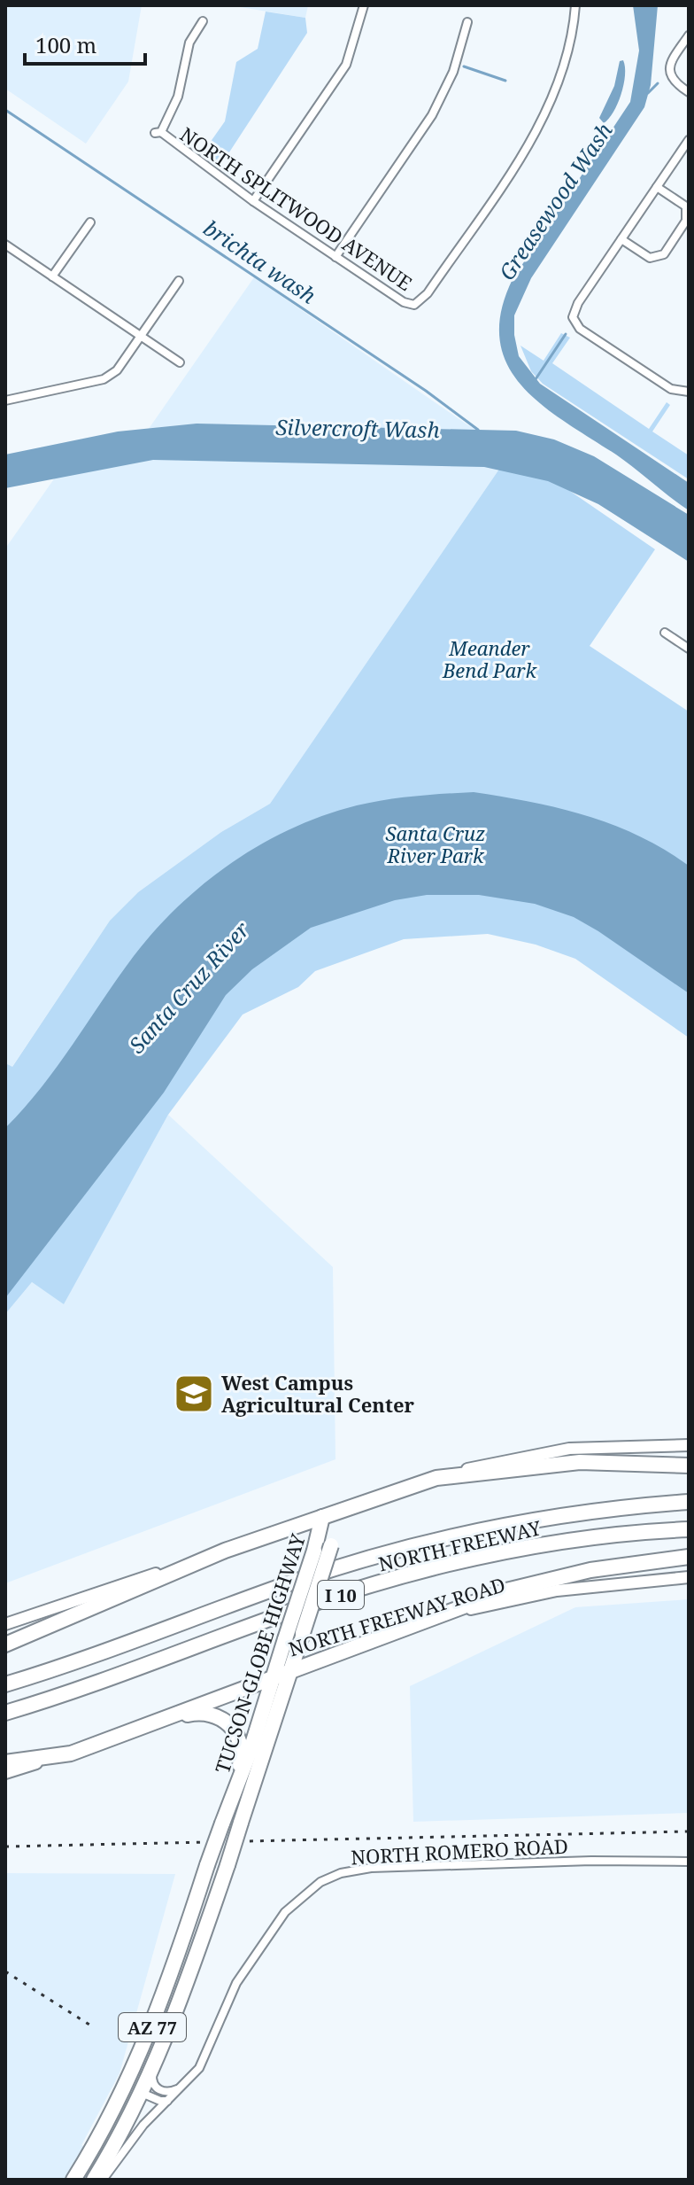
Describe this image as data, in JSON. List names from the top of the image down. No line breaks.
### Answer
{"streets":{"highway":["NORTH FREEWAY","I 10","NORTH FREEWAY ROAD","TUCSON-GLOBE HIGHWAY","AZ 77"],"street":["NORTH SPLITWOOD AVENUE","NORTH ROMERO ROAD"]},"crossings":[["NORTH FREEWAY ROAD","TUCSON-GLOBE HIGHWAY"]],"water":["Greasewood Wash","brichta wash","Silvercroft Wash","Santa Cruz River"],"parks":["Meander Bend Park","Santa Cruz River Park"],"places":{"school or university":["West Campus Agricultural Center"]},"scale_bar":"100 m"}
